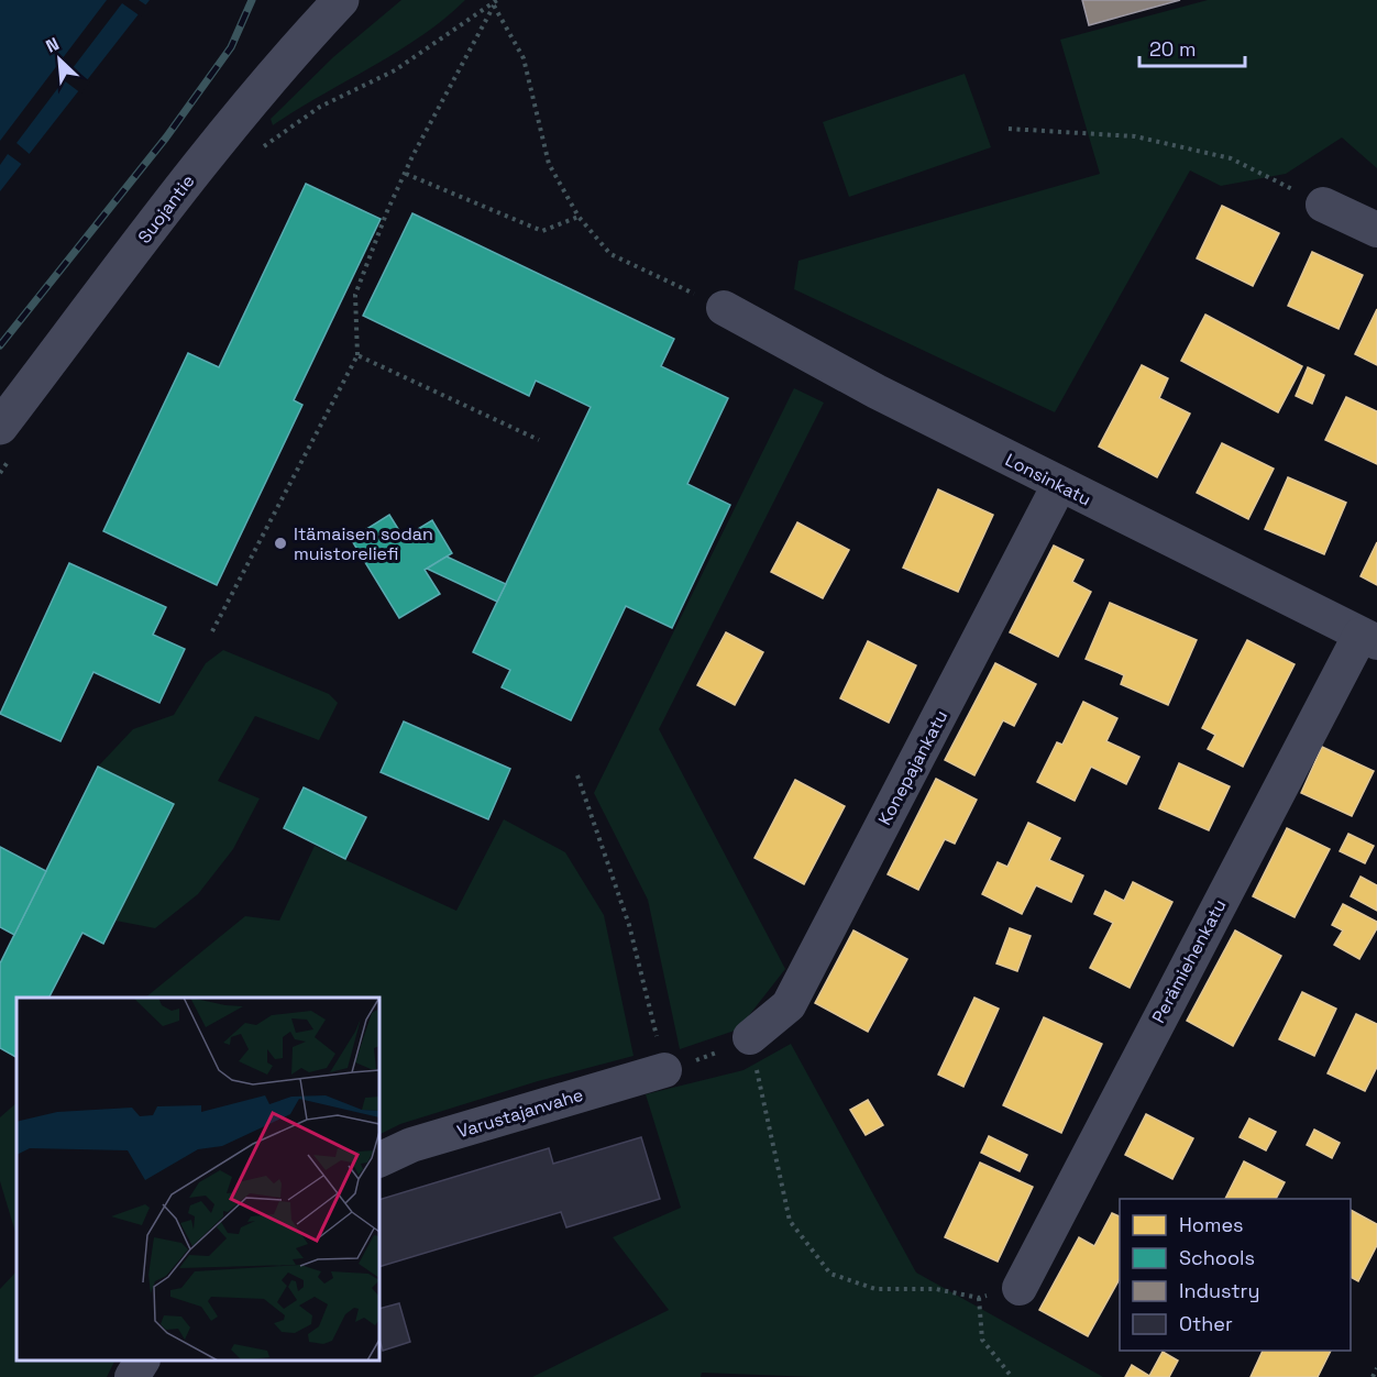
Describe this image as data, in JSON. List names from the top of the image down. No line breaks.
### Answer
{"streets":{"street":["Suojantie","Lonsinkatu","Konepajankatu","Perämiehenkatu","Varustajanvahe"]},"crossings":[["Lonsinkatu","Konepajankatu"],["Lonsinkatu","Perämiehenkatu"]],"places":["Itämaisen sodan muistoreliefi"],"legend":["Homes","Schools","Industry","Other"],"scale_bar":"20 m","north":"top left"}
